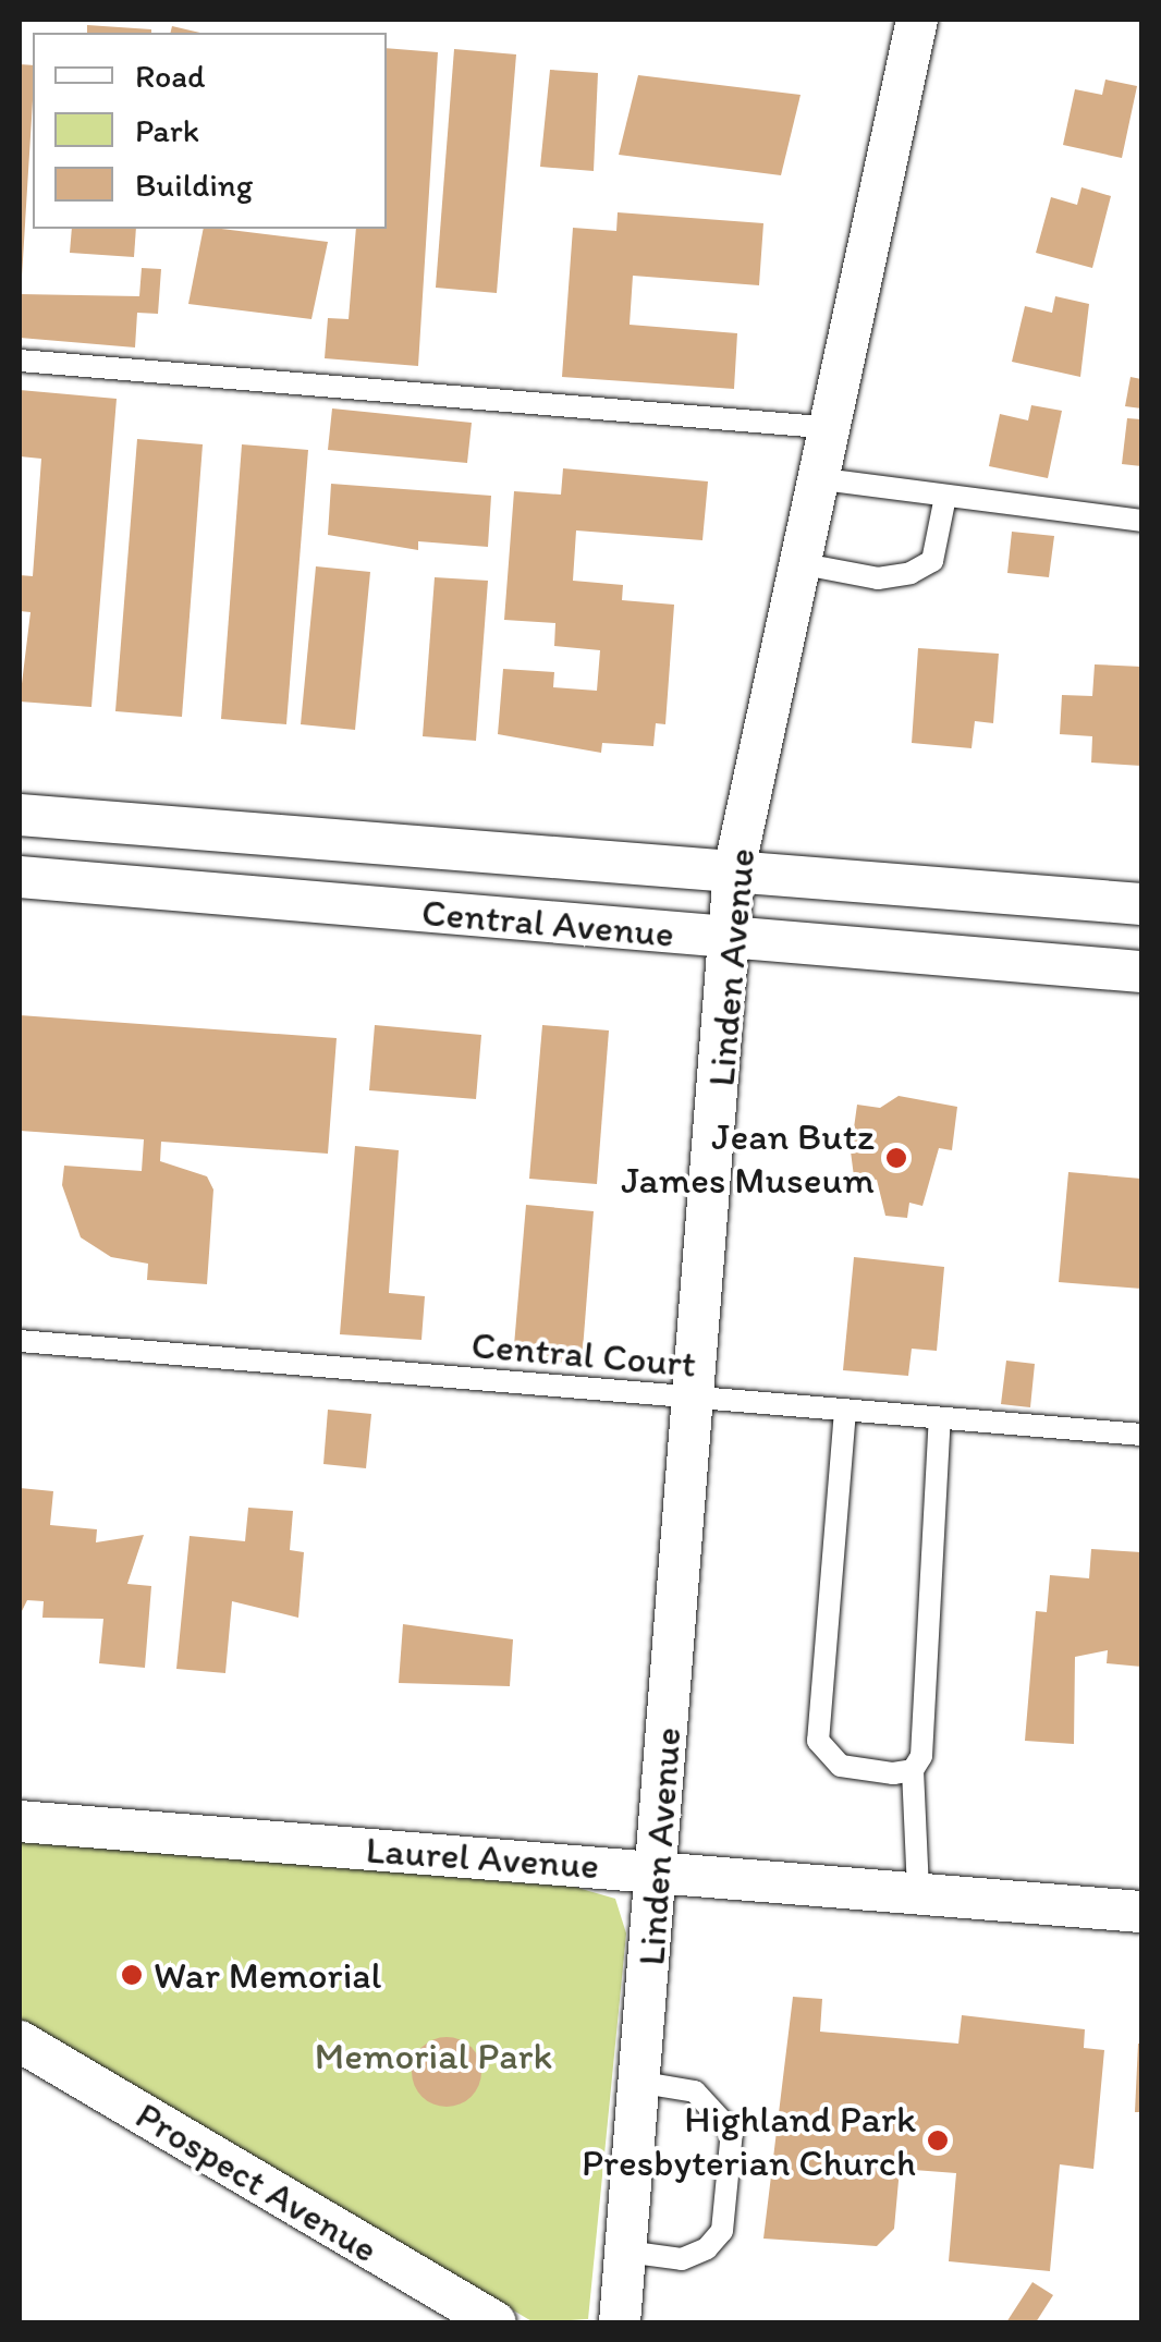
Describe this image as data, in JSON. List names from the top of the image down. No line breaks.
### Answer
{"streets":{"street":["Central Avenue","Linden Avenue","Laurel Avenue","Prospect Avenue"],"lane":["Central Court"]},"crossings":[["Central Avenue","Linden Avenue"],["Linden Avenue","Central Court"],["Linden Avenue","Laurel Avenue"]],"parks":["Memorial Park"],"places":["Jean Butz James Museum","War Memorial","Highland Park Presbyterian Church"],"legend":["Road","Park","Building"]}
